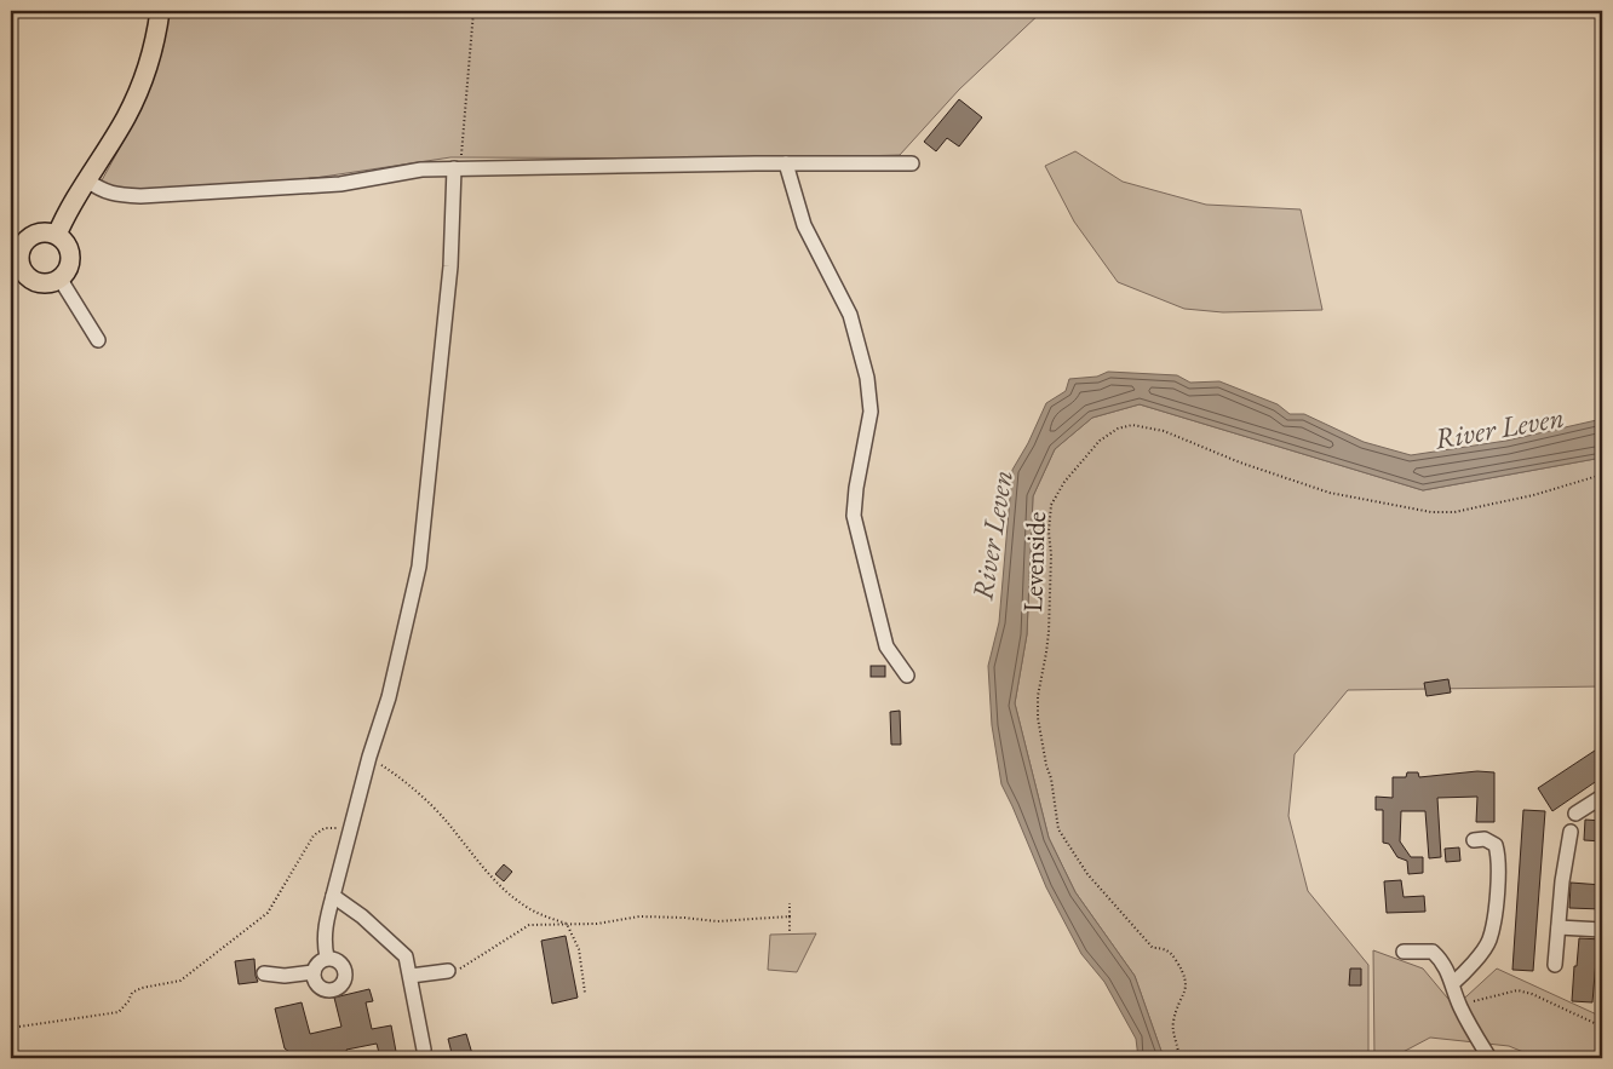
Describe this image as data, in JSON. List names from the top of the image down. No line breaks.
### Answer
{"streets":{"path":["Levenside"]},"water":["River Leven"]}
